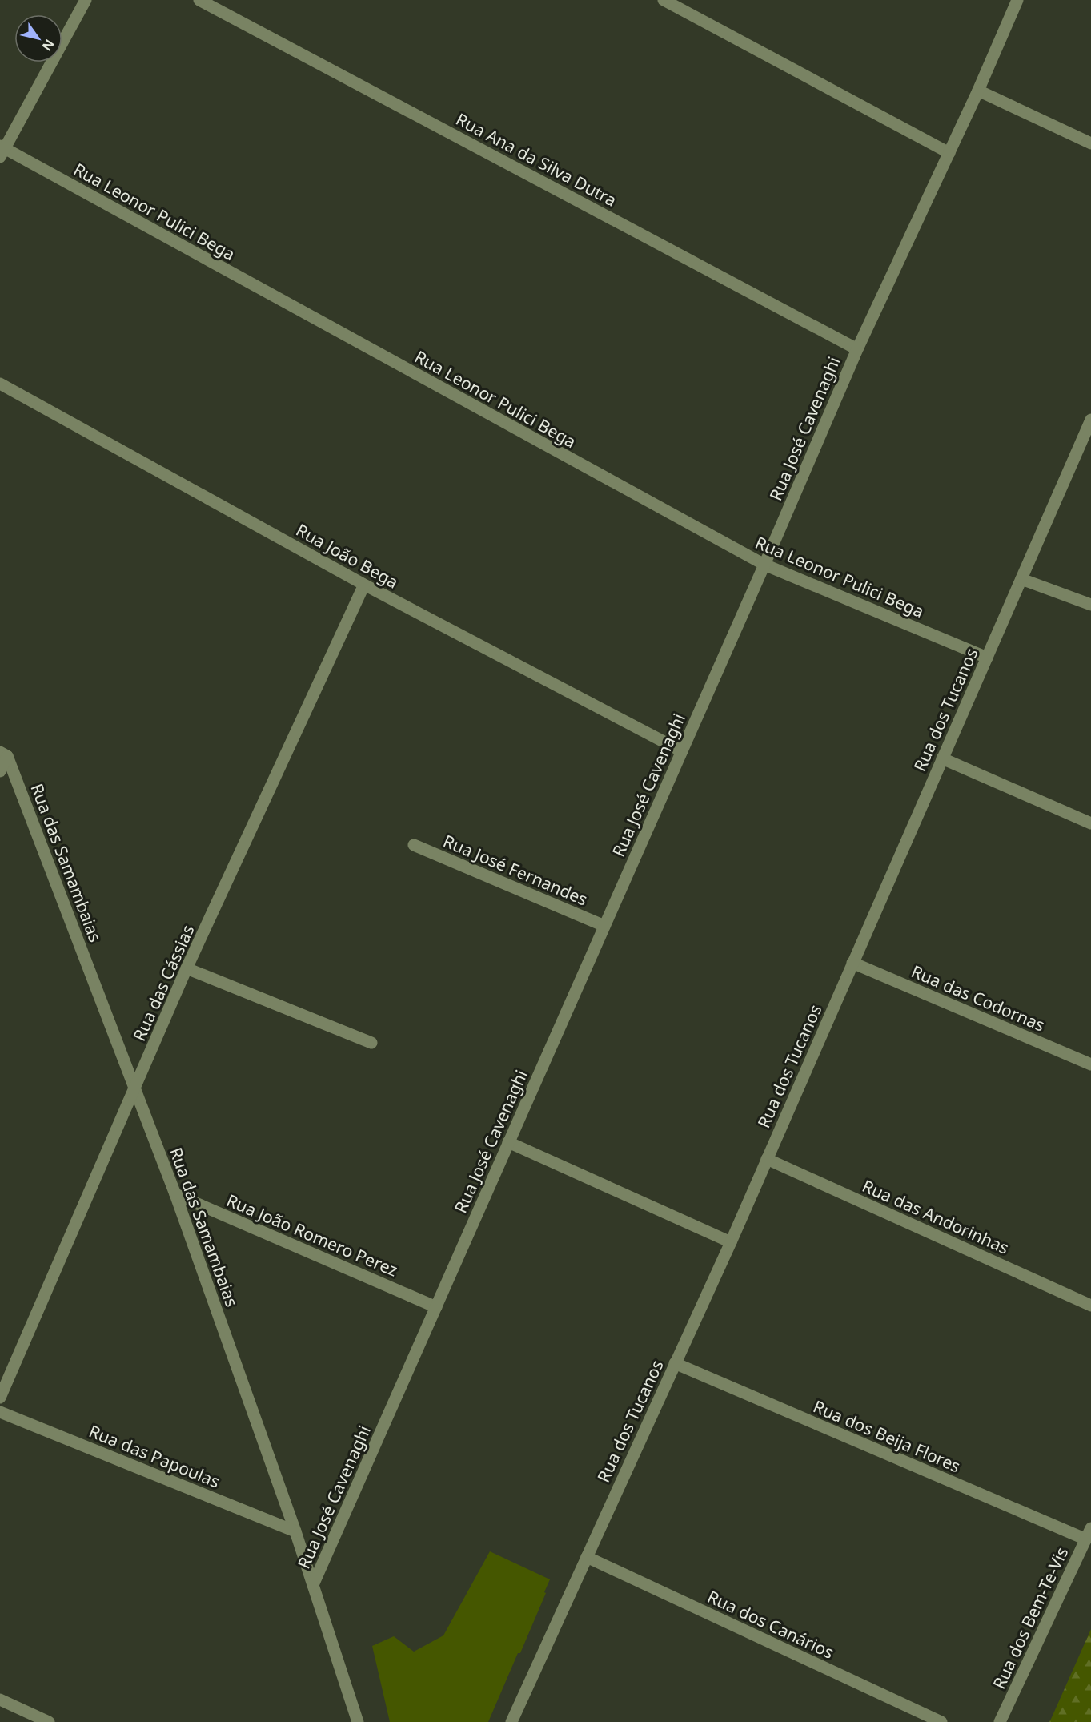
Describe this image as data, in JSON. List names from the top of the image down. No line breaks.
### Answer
{"streets":{"street":["Rua Ana da Silva Dutra","Rua Leonor Pulici Bega","Rua José Cavenaghi","Rua João Bega","Rua dos Tucanos","Rua das Samambaias","Rua José Fernandes","Rua das Cássias","Rua das Codornas","Rua das Andorinhas","Rua João Romero Perez","Rua dos Beija Flores","Rua das Papoulas","Rua dos Bem-Te-Vis","Rua dos Canários"]},"crossings":[["Rua Ana da Silva Dutra","Rua José Cavenaghi"],["Rua Leonor Pulici Bega","Rua José Cavenaghi"],["Rua Leonor Pulici Bega","Rua dos Tucanos"],["Rua José Cavenaghi","Rua João Bega"],["Rua José Cavenaghi","Rua das Samambaias"],["Rua José Cavenaghi","Rua José Fernandes"],["Rua José Cavenaghi","Rua João Romero Perez"],["Rua João Bega","Rua das Cássias"],["Rua dos Tucanos","Rua das Codornas"],["Rua dos Tucanos","Rua das Andorinhas"],["Rua dos Tucanos","Rua dos Beija Flores"],["Rua dos Tucanos","Rua dos Canários"],["Rua das Samambaias","Rua das Cássias"],["Rua das Samambaias","Rua João Romero Perez"],["Rua das Samambaias","Rua das Papoulas"],["Rua dos Beija Flores","Rua dos Bem-Te-Vis"]],"north":"bottom right"}
